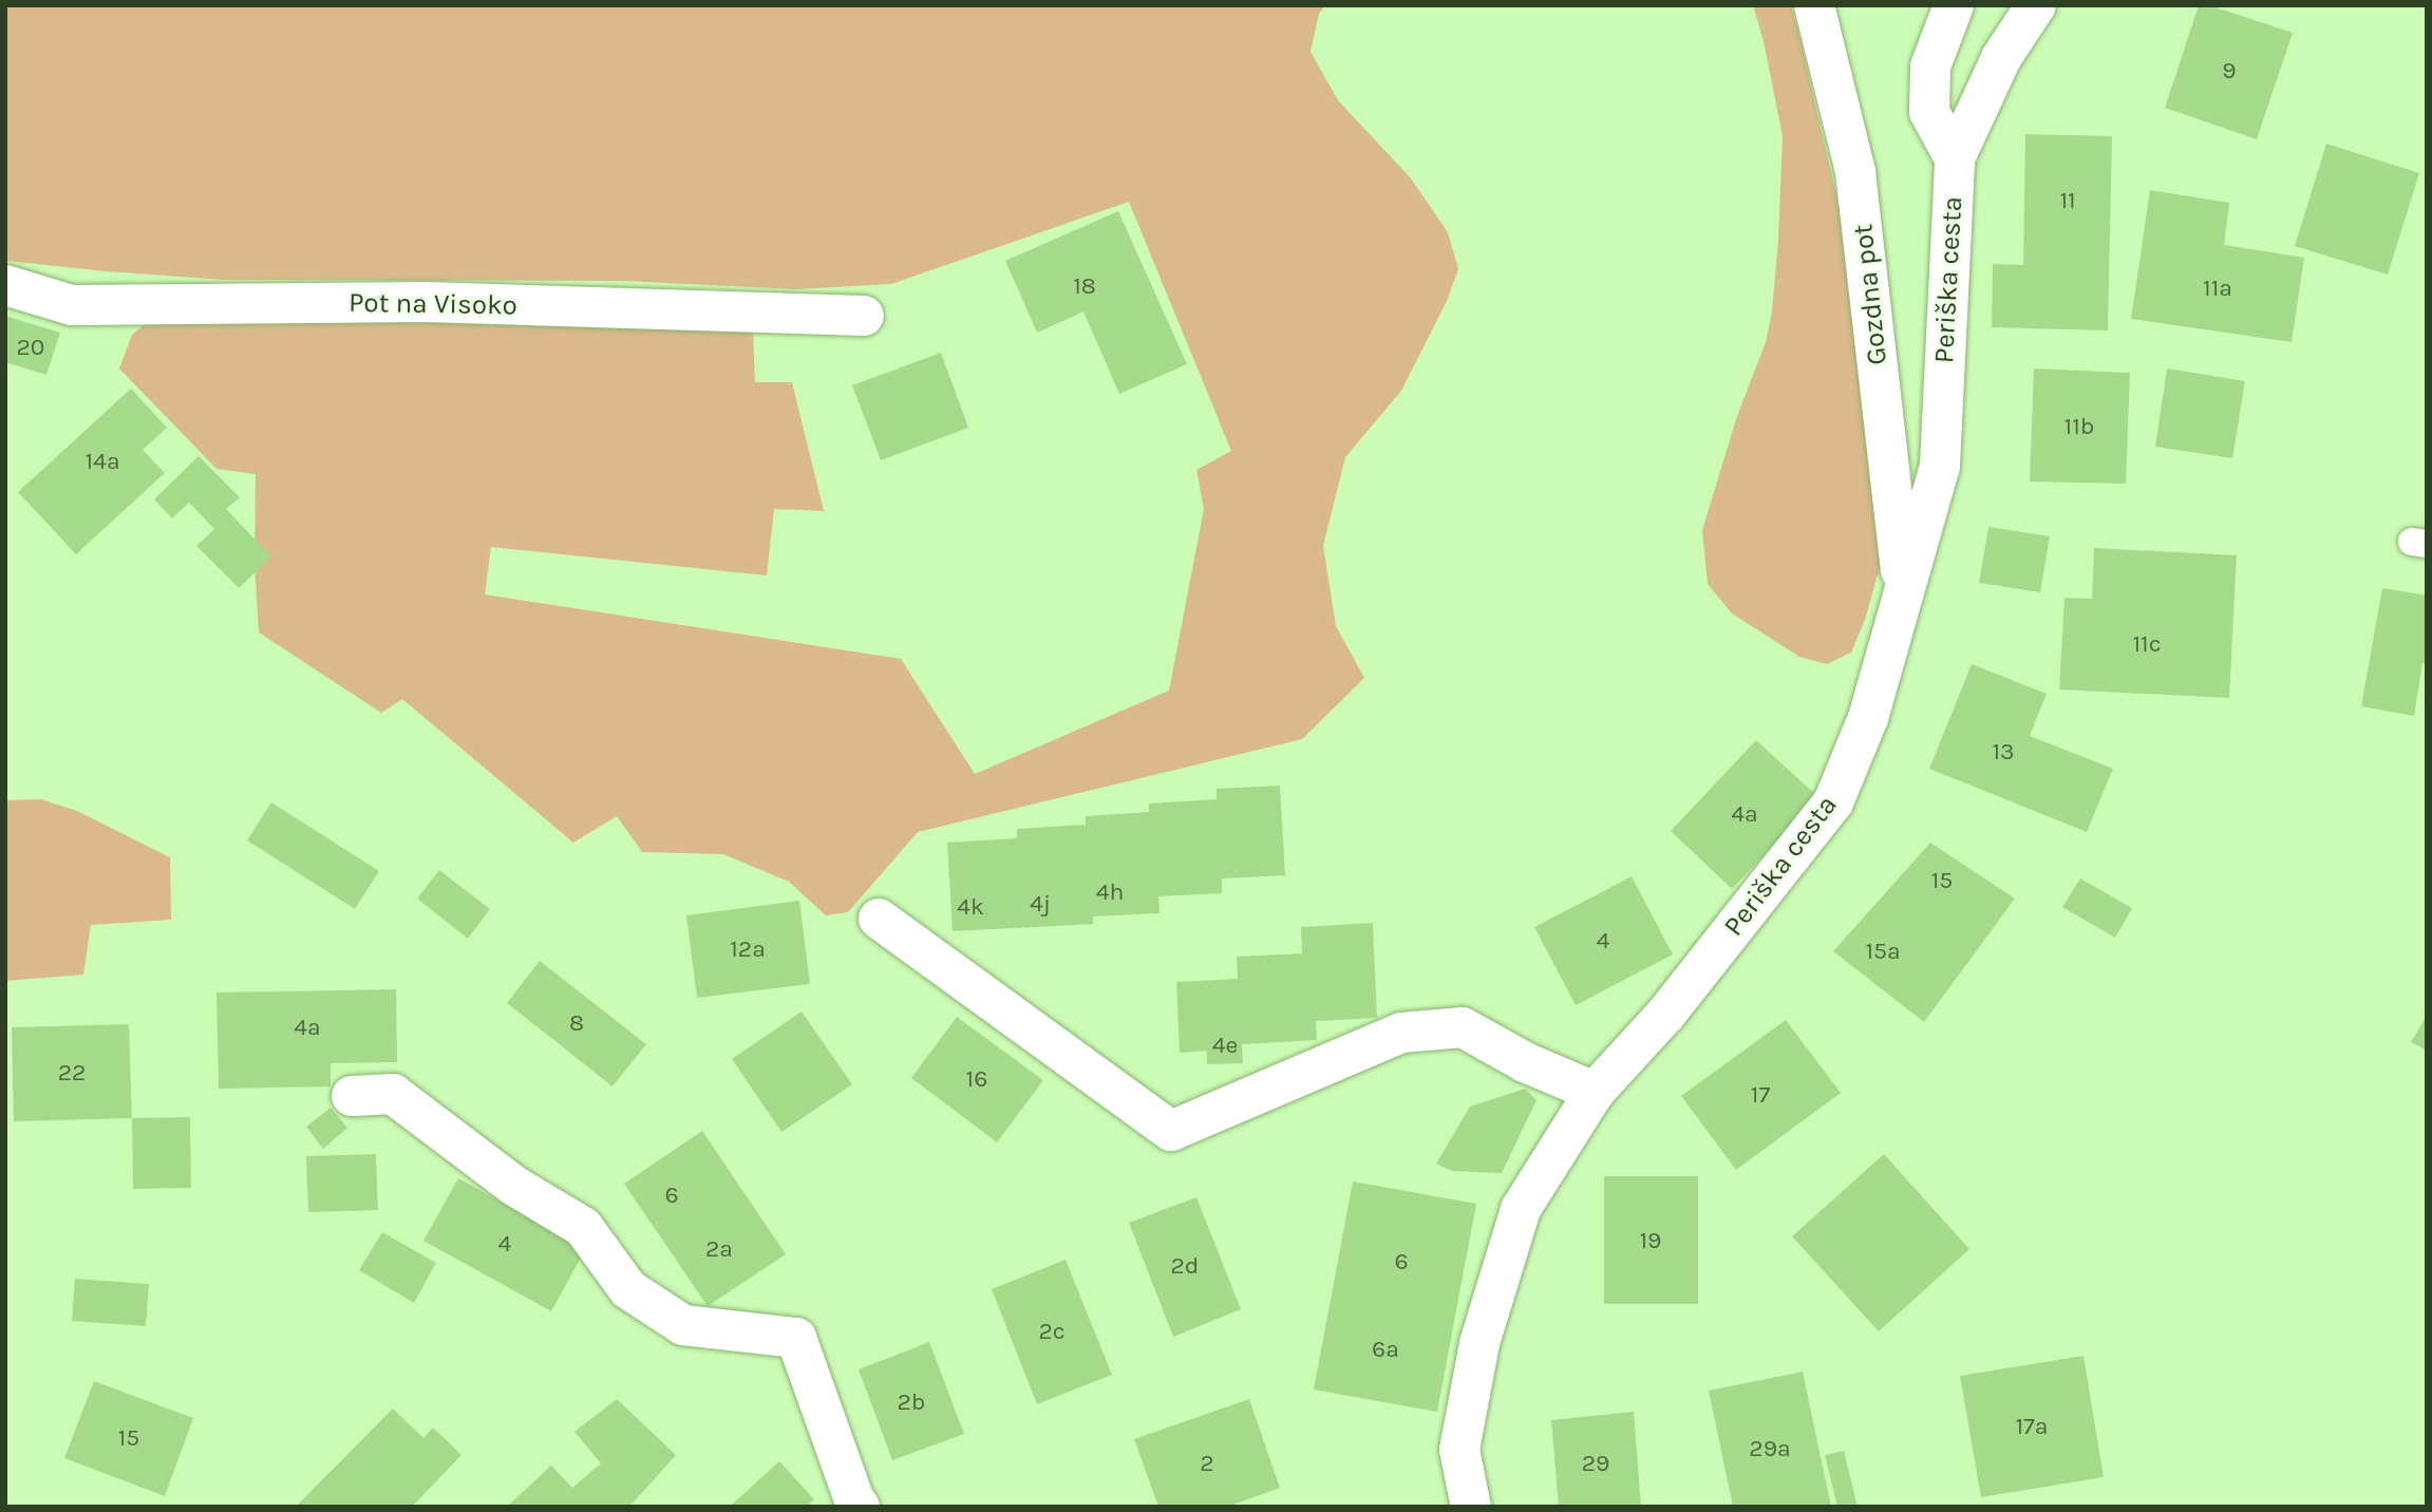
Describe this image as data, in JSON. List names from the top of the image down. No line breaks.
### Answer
{"streets":{"street":["Periška cesta","Gozdna pot","Pot na Visoko"]},"crossings":[["Periška cesta","Gozdna pot"]],"house_numbers":["9","11","18","11a","20","11b","14a","11c","13","4a","15","4h","4j","4k","4","12a","15a","8","4a","4e","22","16","17","6","19","4","2a","6","2d","2c","6a","2b","17a","15","29a","2","29"]}
